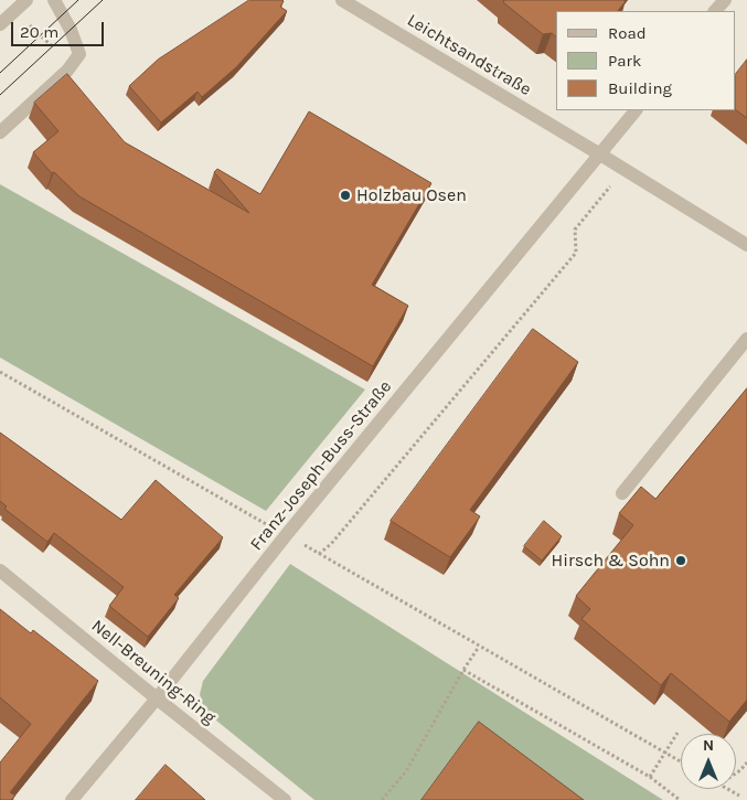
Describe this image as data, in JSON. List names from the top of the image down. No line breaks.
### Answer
{"streets":{"street":["Leichtsandstraße","Franz-Joseph-Buss-Straße","Nell-Breuning-Ring"]},"crossings":[["Leichtsandstraße","Franz-Joseph-Buss-Straße"],["Franz-Joseph-Buss-Straße","Nell-Breuning-Ring"]],"places":["Holzbau Osen","Hirsch & Sohn"],"legend":["Road","Park","Building"],"scale_bar":"20 m","north":"top"}
